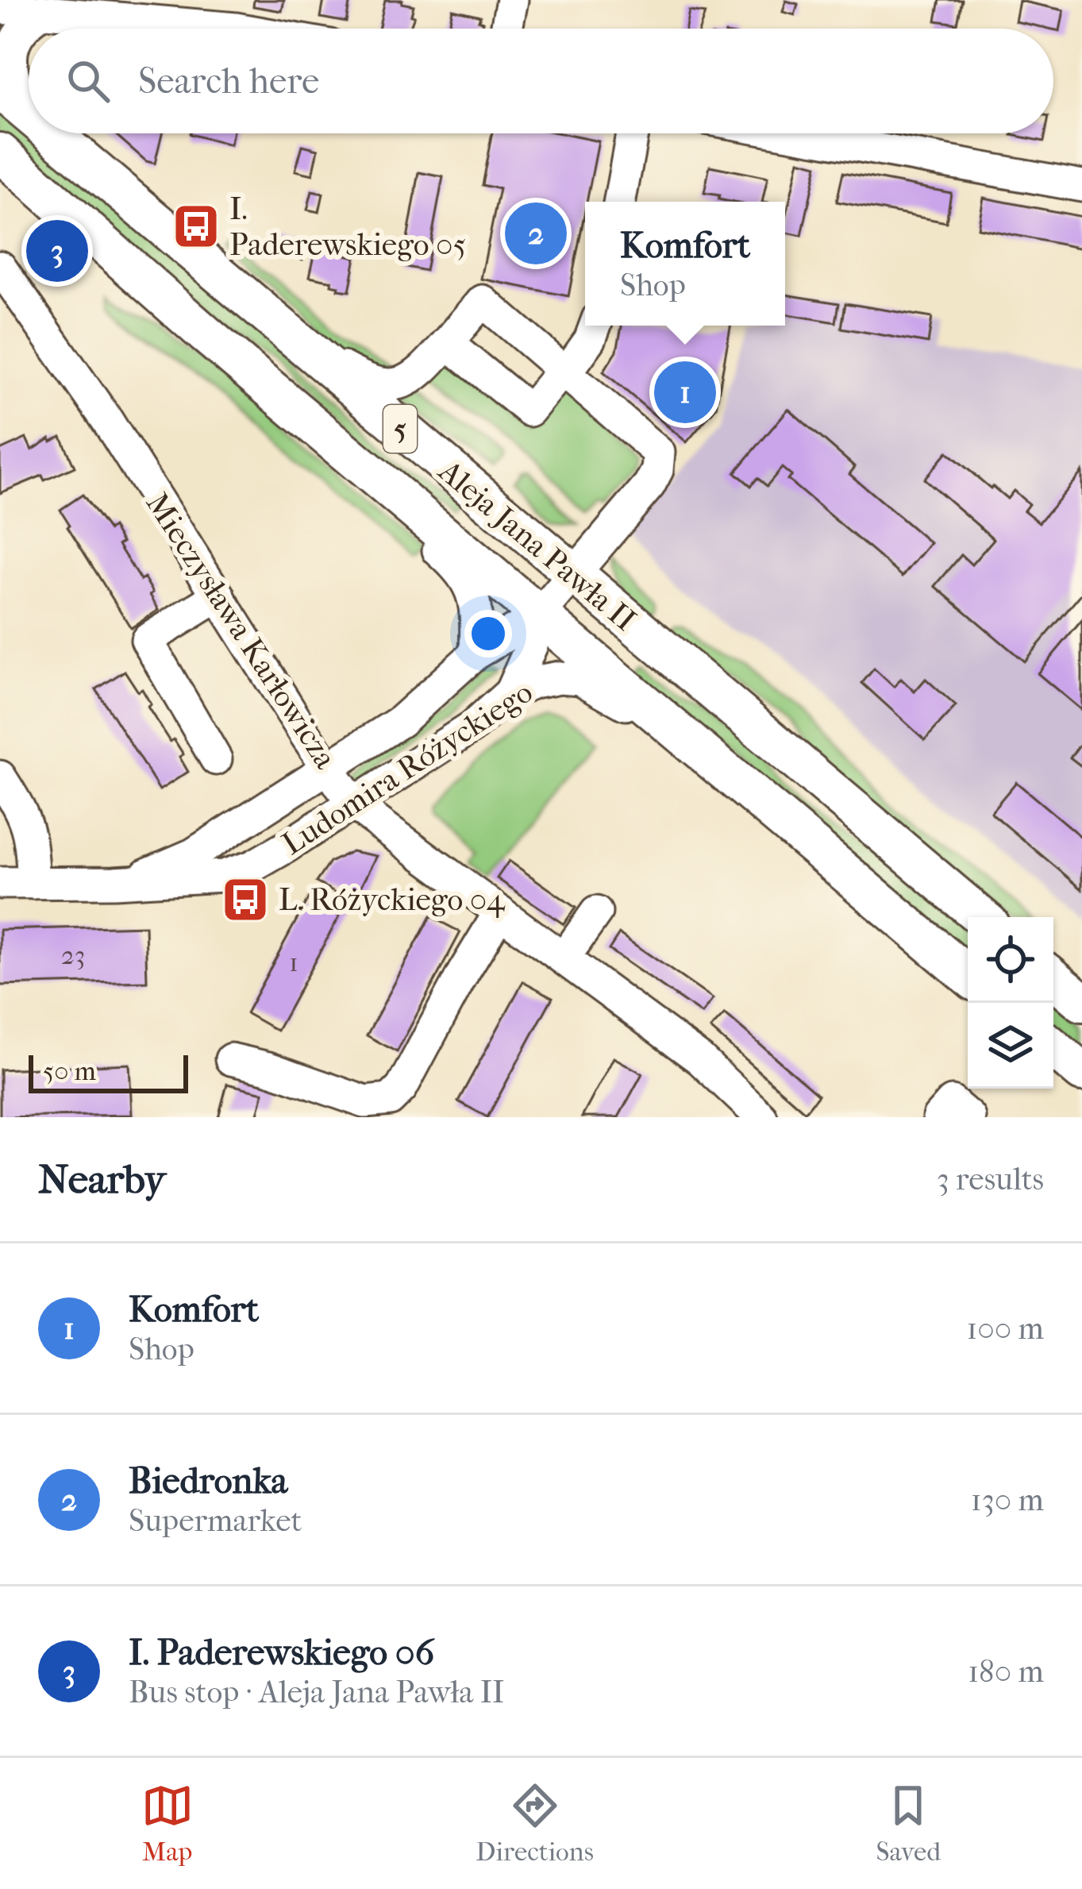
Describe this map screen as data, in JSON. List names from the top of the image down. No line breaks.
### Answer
{"streets":{"main road":["5","Aleja Jana Pawła II"],"street":["Mieczysława Karłowicza","Ludomira Różyckiego"]},"crossings":[["Aleja Jana Pawła II","Ludomira Różyckiego"],["Mieczysława Karłowicza","Ludomira Różyckiego"]],"places":{"bus stop":["I. Paderewskiego 05","L. Różyckiego 04"]},"house_numbers":["23","1"],"scale_bar":"50 m","page":{"search":"Search here","pins":["2","3","1"],"popup":["Komfort","Shop"],"scale":"50 m","heading":["Nearby","3 results"],"list":[{"mark":"1","name":"Komfort","note":"Shop","value":"100 m"},{"mark":"2","name":"Biedronka","note":"Supermarket","value":"130 m"},{"mark":"3","name":"I. Paderewskiego 06","note":"Bus stop · Aleja Jana Pawła II","value":"180 m"}],"nav":["Map","Directions","Saved"]}}
